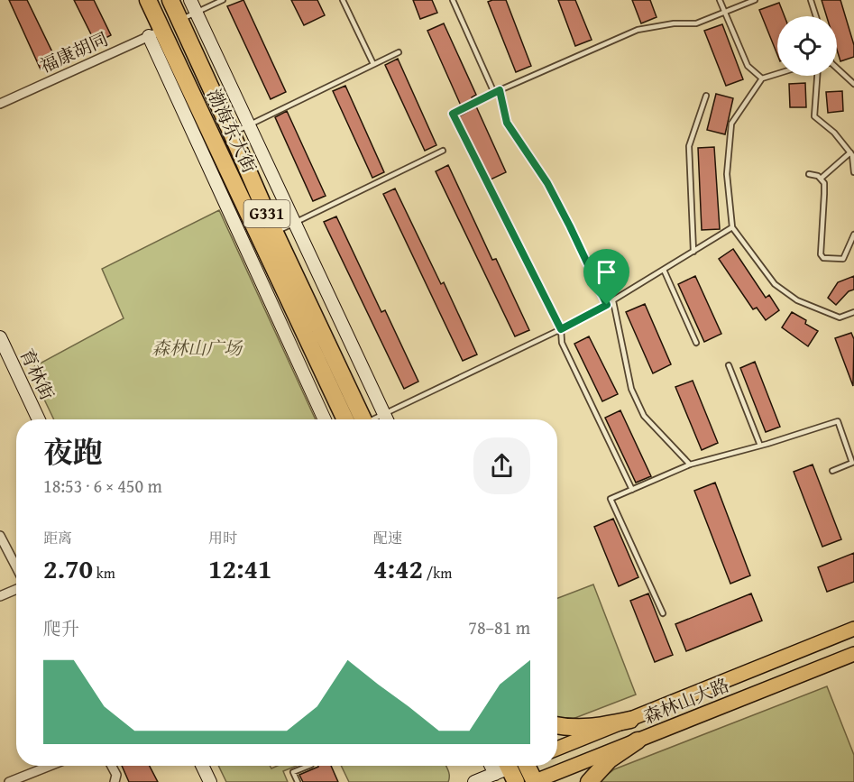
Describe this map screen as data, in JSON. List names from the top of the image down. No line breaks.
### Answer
{"streets":{"highway":["渤海东大街","G331"],"main road":["森林山大路"],"street":["福康胡同","育林街"]},"crossings":[["福康胡同","渤海东大街"]],"parks":["森林山广场"],"page":{"heading":["夜跑","18:53 · 6 × 450 m"],"stats":[["距离","2.70 km"],["用时","12:41"],["配速","4:42 /km"]],"chart":["爬升","78–81 m"]}}
